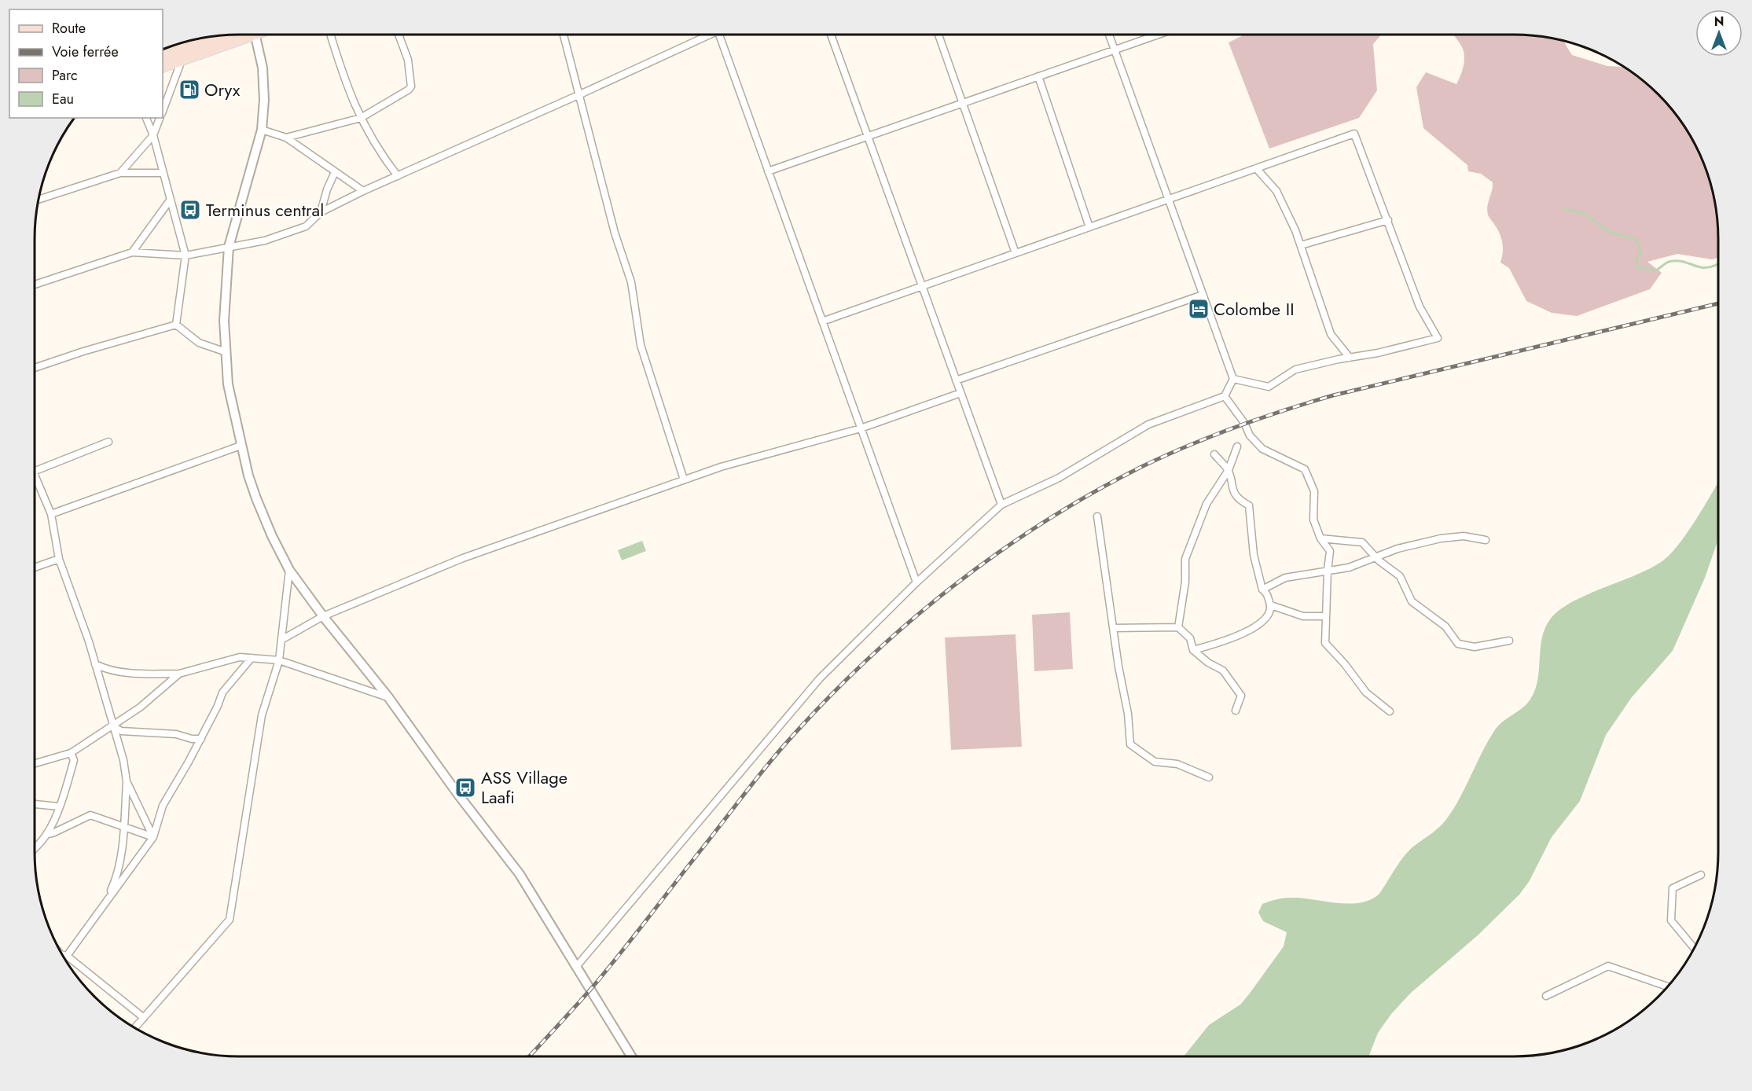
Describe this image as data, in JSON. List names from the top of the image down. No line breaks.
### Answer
{"places":{"fuel station":["Oryx"],"bus stop":["Terminus central","ASS Village Laafi"],"hotel":["Colombe II"]},"legend":["Route","Voie ferrée","Parc","Eau"],"north":"top"}
